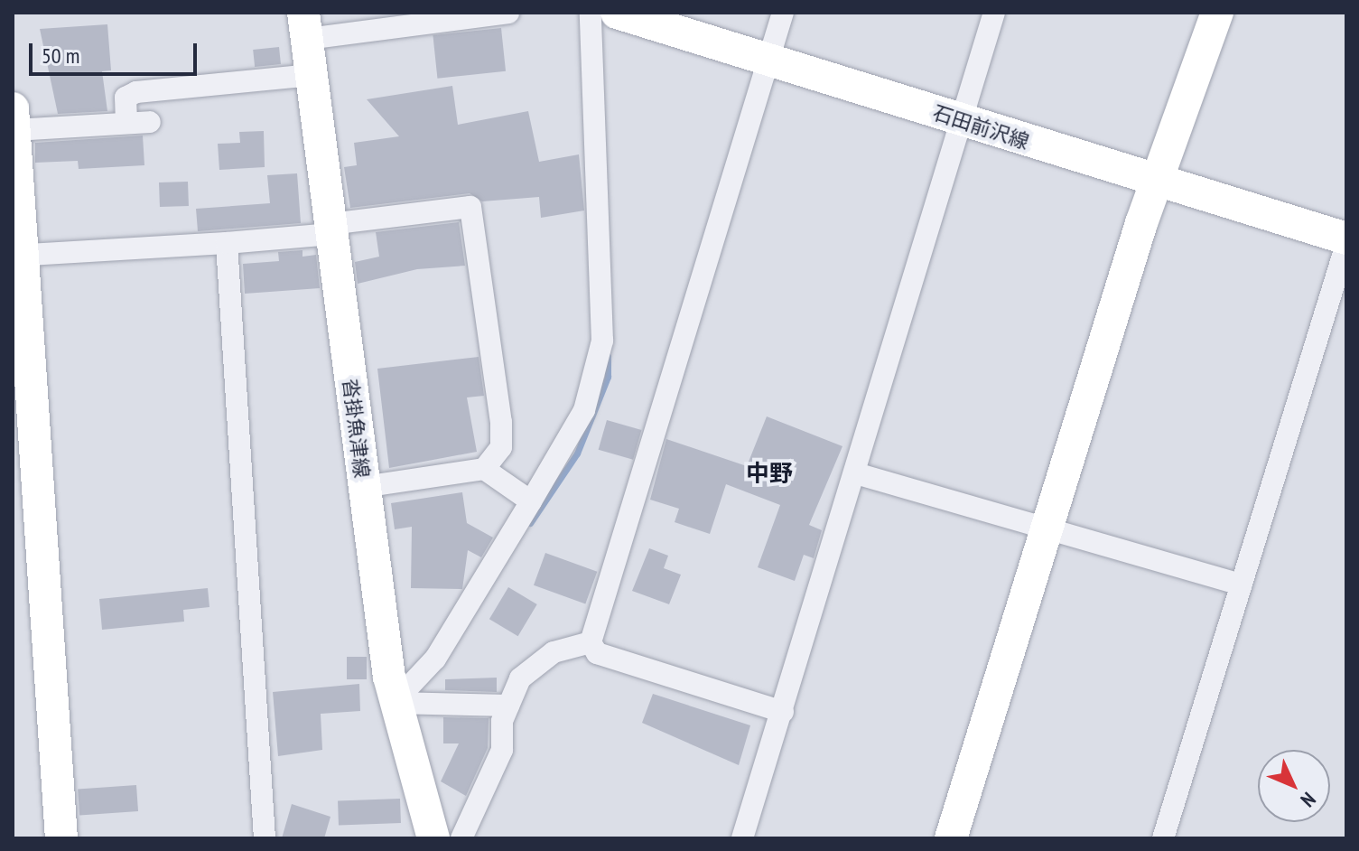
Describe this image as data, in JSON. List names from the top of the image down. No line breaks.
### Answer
{"streets":{"main road":["石田前沢線","沓掛魚津線"]},"districts":["中野"],"scale_bar":"50 m","north":"bottom right"}
